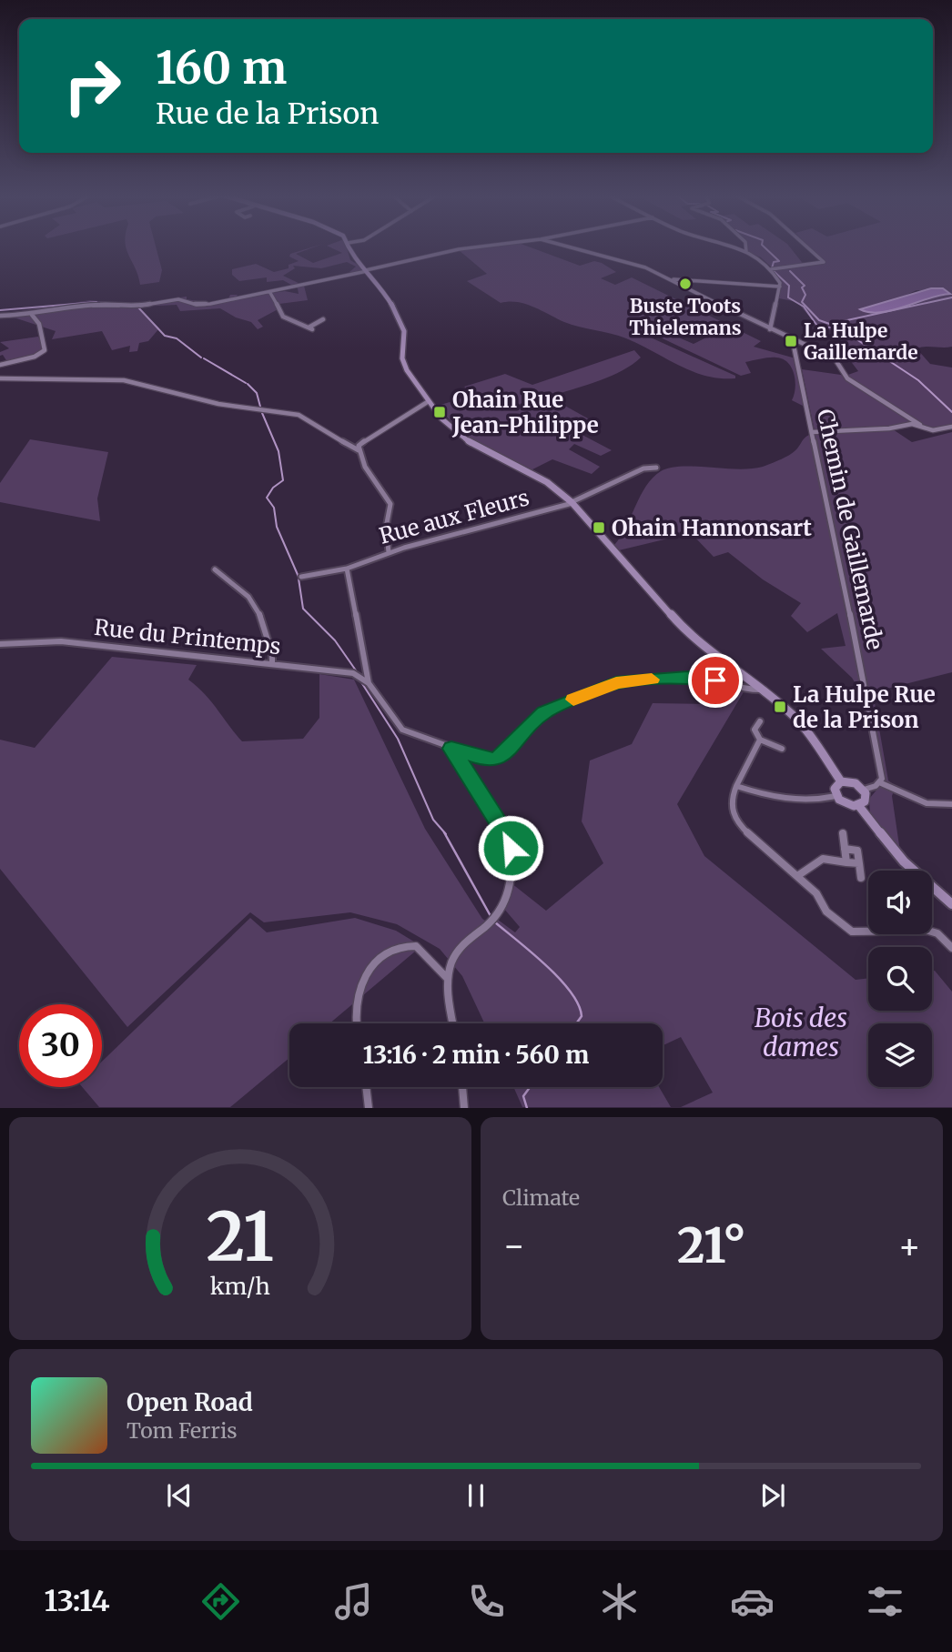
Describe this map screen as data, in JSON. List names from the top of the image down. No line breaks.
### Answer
{"streets":{"street":["Rue aux Fleurs","Chemin de Gaillemarde","Rue du Printemps"]},"parks":["Bois des dames"],"places":{"other":["Buste Toots Thielemans"],"transit":["La Hulpe Gaillemarde","Ohain Rue Jean-Philippe","Ohain Hannonsart","La Hulpe Rue de la Prison"]},"page":{"turn":["160 m","Rue de la Prison"],"limit":"30","trip":"13:16 · 2 min · 560 m","tile":"Climate","heat":["−","21°","+"],"song":["Open Road","Tom Ferris"],"tabs":"13:14","gauge":["21","km/h"]}}
